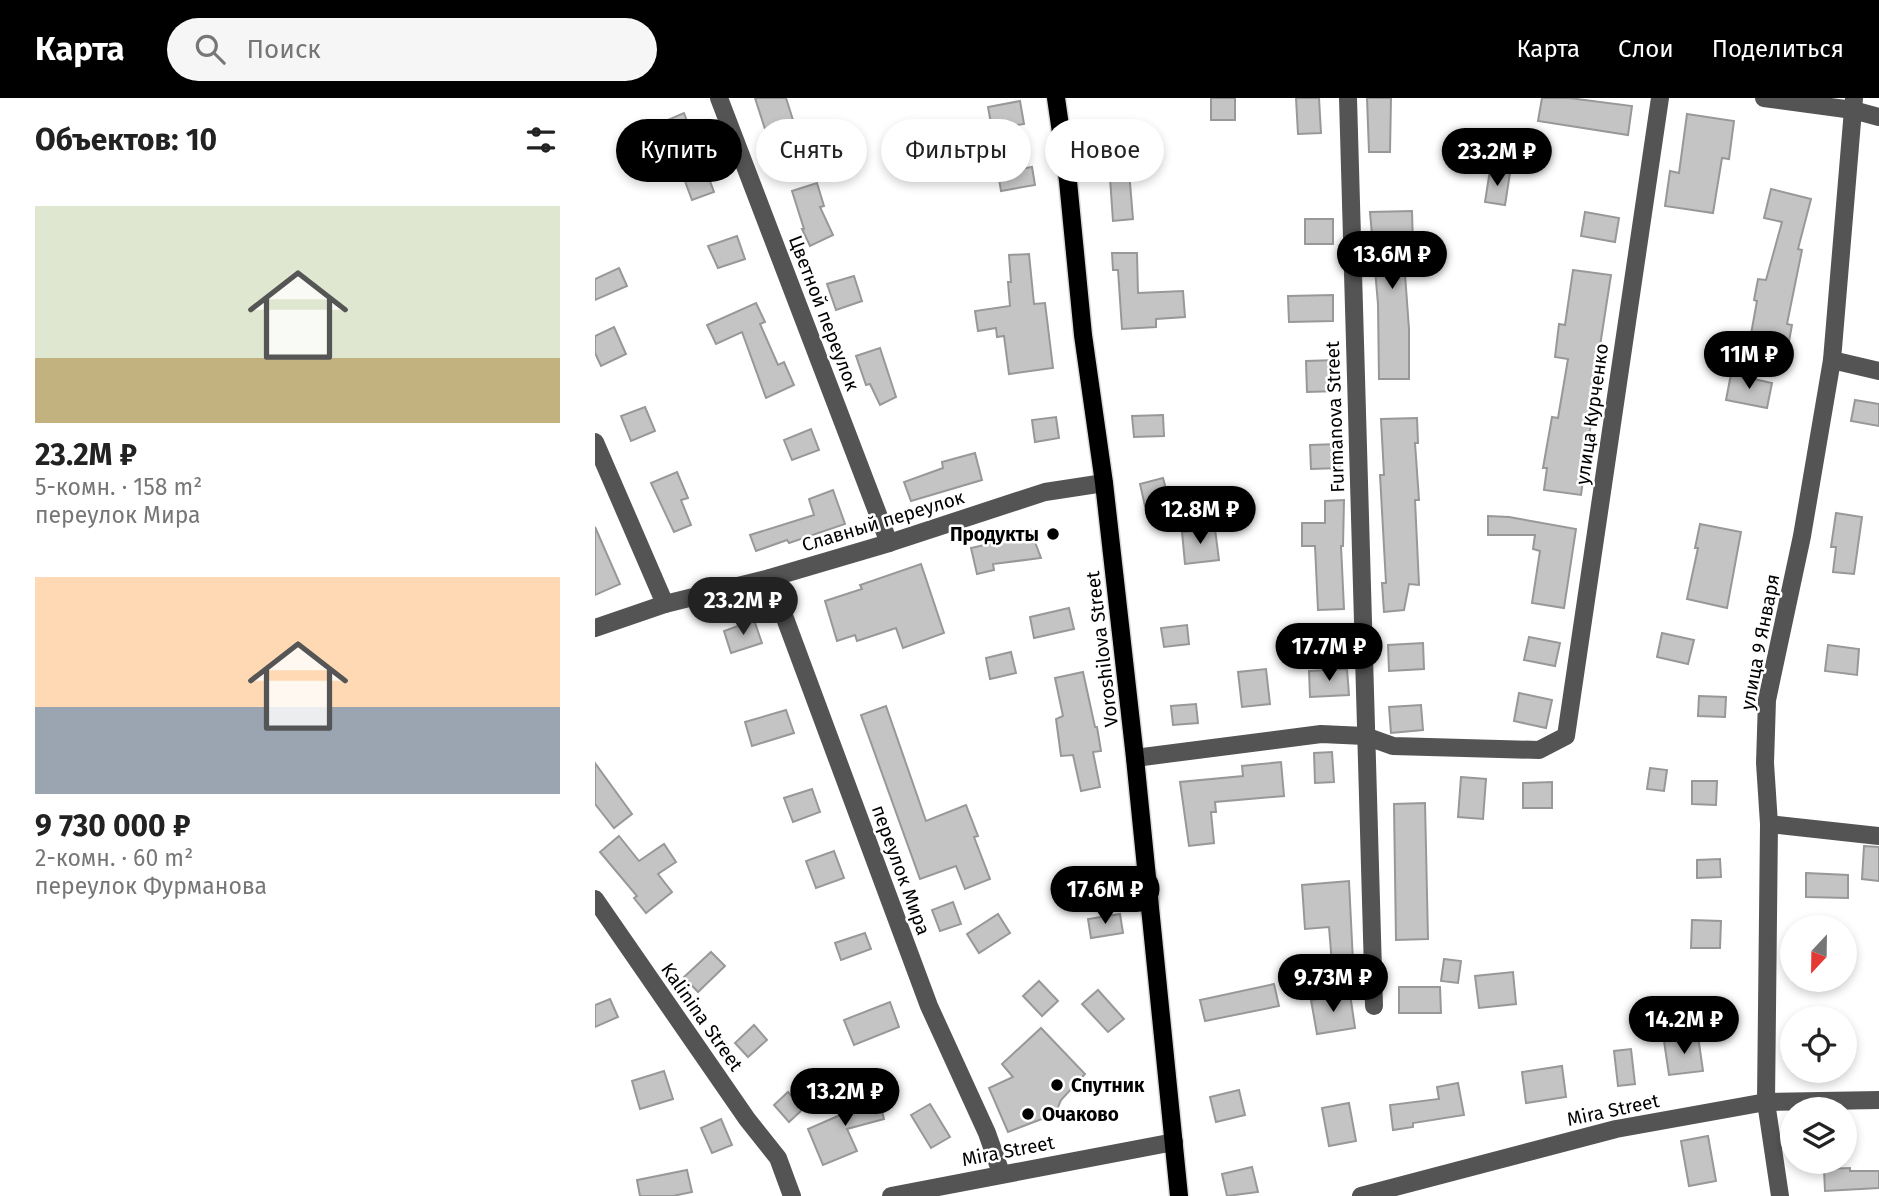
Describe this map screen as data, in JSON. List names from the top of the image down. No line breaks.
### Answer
{"streets":{"main road":["Voroshilova Street"],"street":["Цветной переулок","улица Курченко","Furmanova Street","Славный переулок","улица 9 Января","переулок Мира","Kalinina Street","Mira Street"]},"crossings":[["Цветной переулок","Славный переулок"],["улица Курченко","Furmanova Street"],["Славный переулок","Voroshilova Street"],["Славный переулок","переулок Мира"],["улица 9 Января","Mira Street"],["Voroshilova Street","Mira Street"],["переулок Мира","Mira Street"]],"places":["Продукты","Спутник","Очаково"],"north":"bottom","page":{"header":"Карта","search":"Поиск","nav":["Карта","Слои","Поделиться"],"heading":"Объектов: 10","chip":["Купить","Снять","Фильтры","Новое"],"price":["23.2M ₽","13.6M ₽","11M ₽","12.8M ₽","23.2M ₽","17.7M ₽","17.6M ₽","9.73M ₽","14.2M ₽","13.2M ₽"],"list":[{"name":"23.2M ₽","note":"5-комн. · 158 m² · переулок Мира"},{"name":"9 730 000 ₽","note":"2-комн. · 60 m² · переулок Фурманова"}]}}
